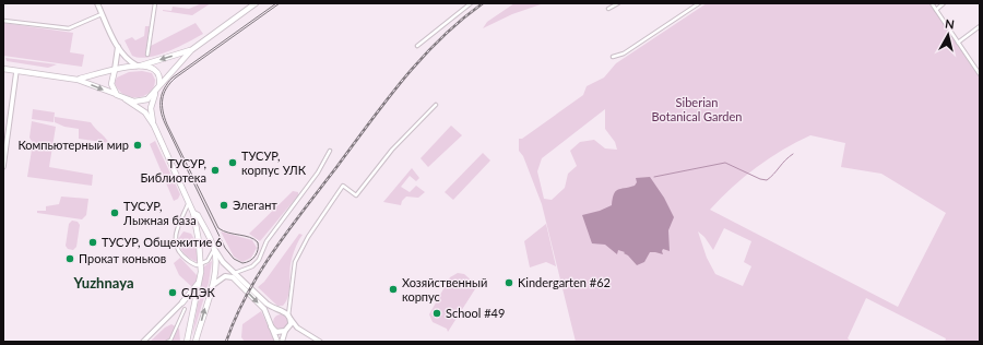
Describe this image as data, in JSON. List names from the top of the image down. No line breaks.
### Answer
{"districts":["Yuzhnaya"],"parks":["Siberian Botanical Garden"],"places":["Компьютерный мир","ТУСУР, корпус УЛК","ТУСУР, Библиотека","Элегант","ТУСУР, Лыжная база","ТУСУР, Общежитие 6","Прокат коньков","Kindergarten #62","Хозяйственный корпус","СДЭК","School #49"],"north":"top"}
